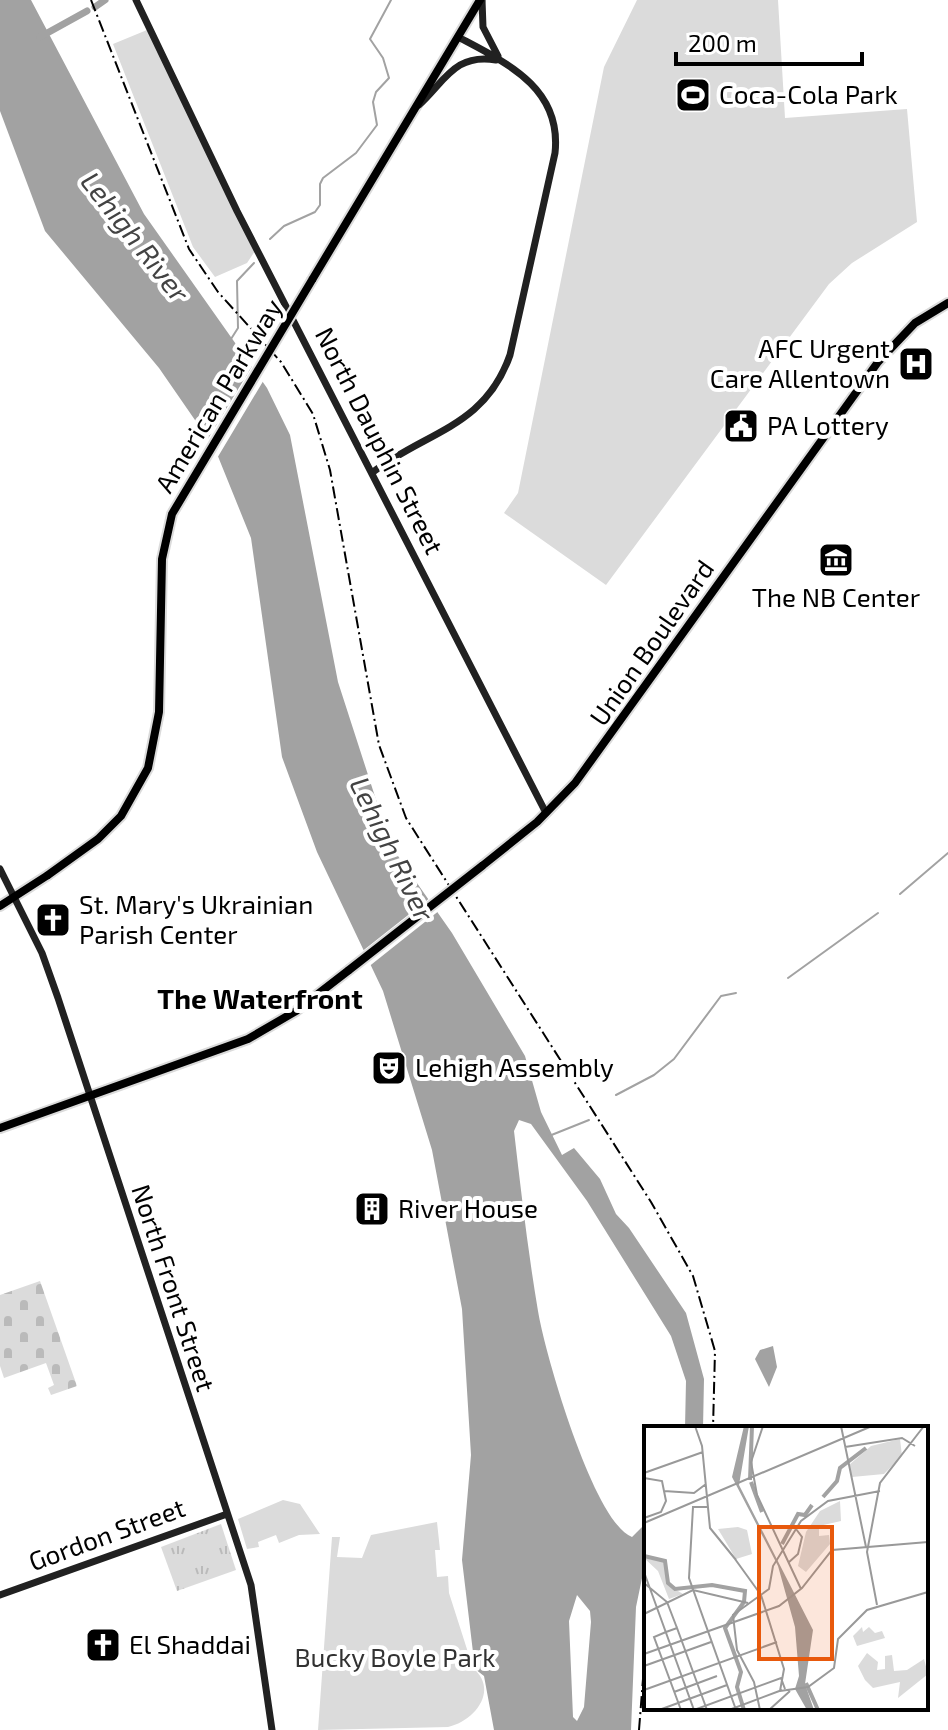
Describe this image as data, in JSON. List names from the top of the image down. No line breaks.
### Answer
{"streets":{"main road":["American Parkway","Union Boulevard"],"street":["North Dauphin Street","North Front Street","Gordon Street"]},"crossings":[["American Parkway","North Front Street"],["North Dauphin Street","Union Boulevard"],["Union Boulevard","North Front Street"],["North Front Street","Gordon Street"]],"districts":["The Waterfront"],"water":["Lehigh River"],"parks":["Bucky Boyle Park"],"places":{"sports":["Coca-Cola Park"],"hospital":["AFC Urgent Care Allentown"],"public building":["PA Lottery"],"museum":["The NB Center"],"church":["St. Mary's Ukrainian Parish Center","El Shaddai"],"theatre":["Lehigh Assembly"],"building":["River House"]},"scale_bar":"200 m"}
